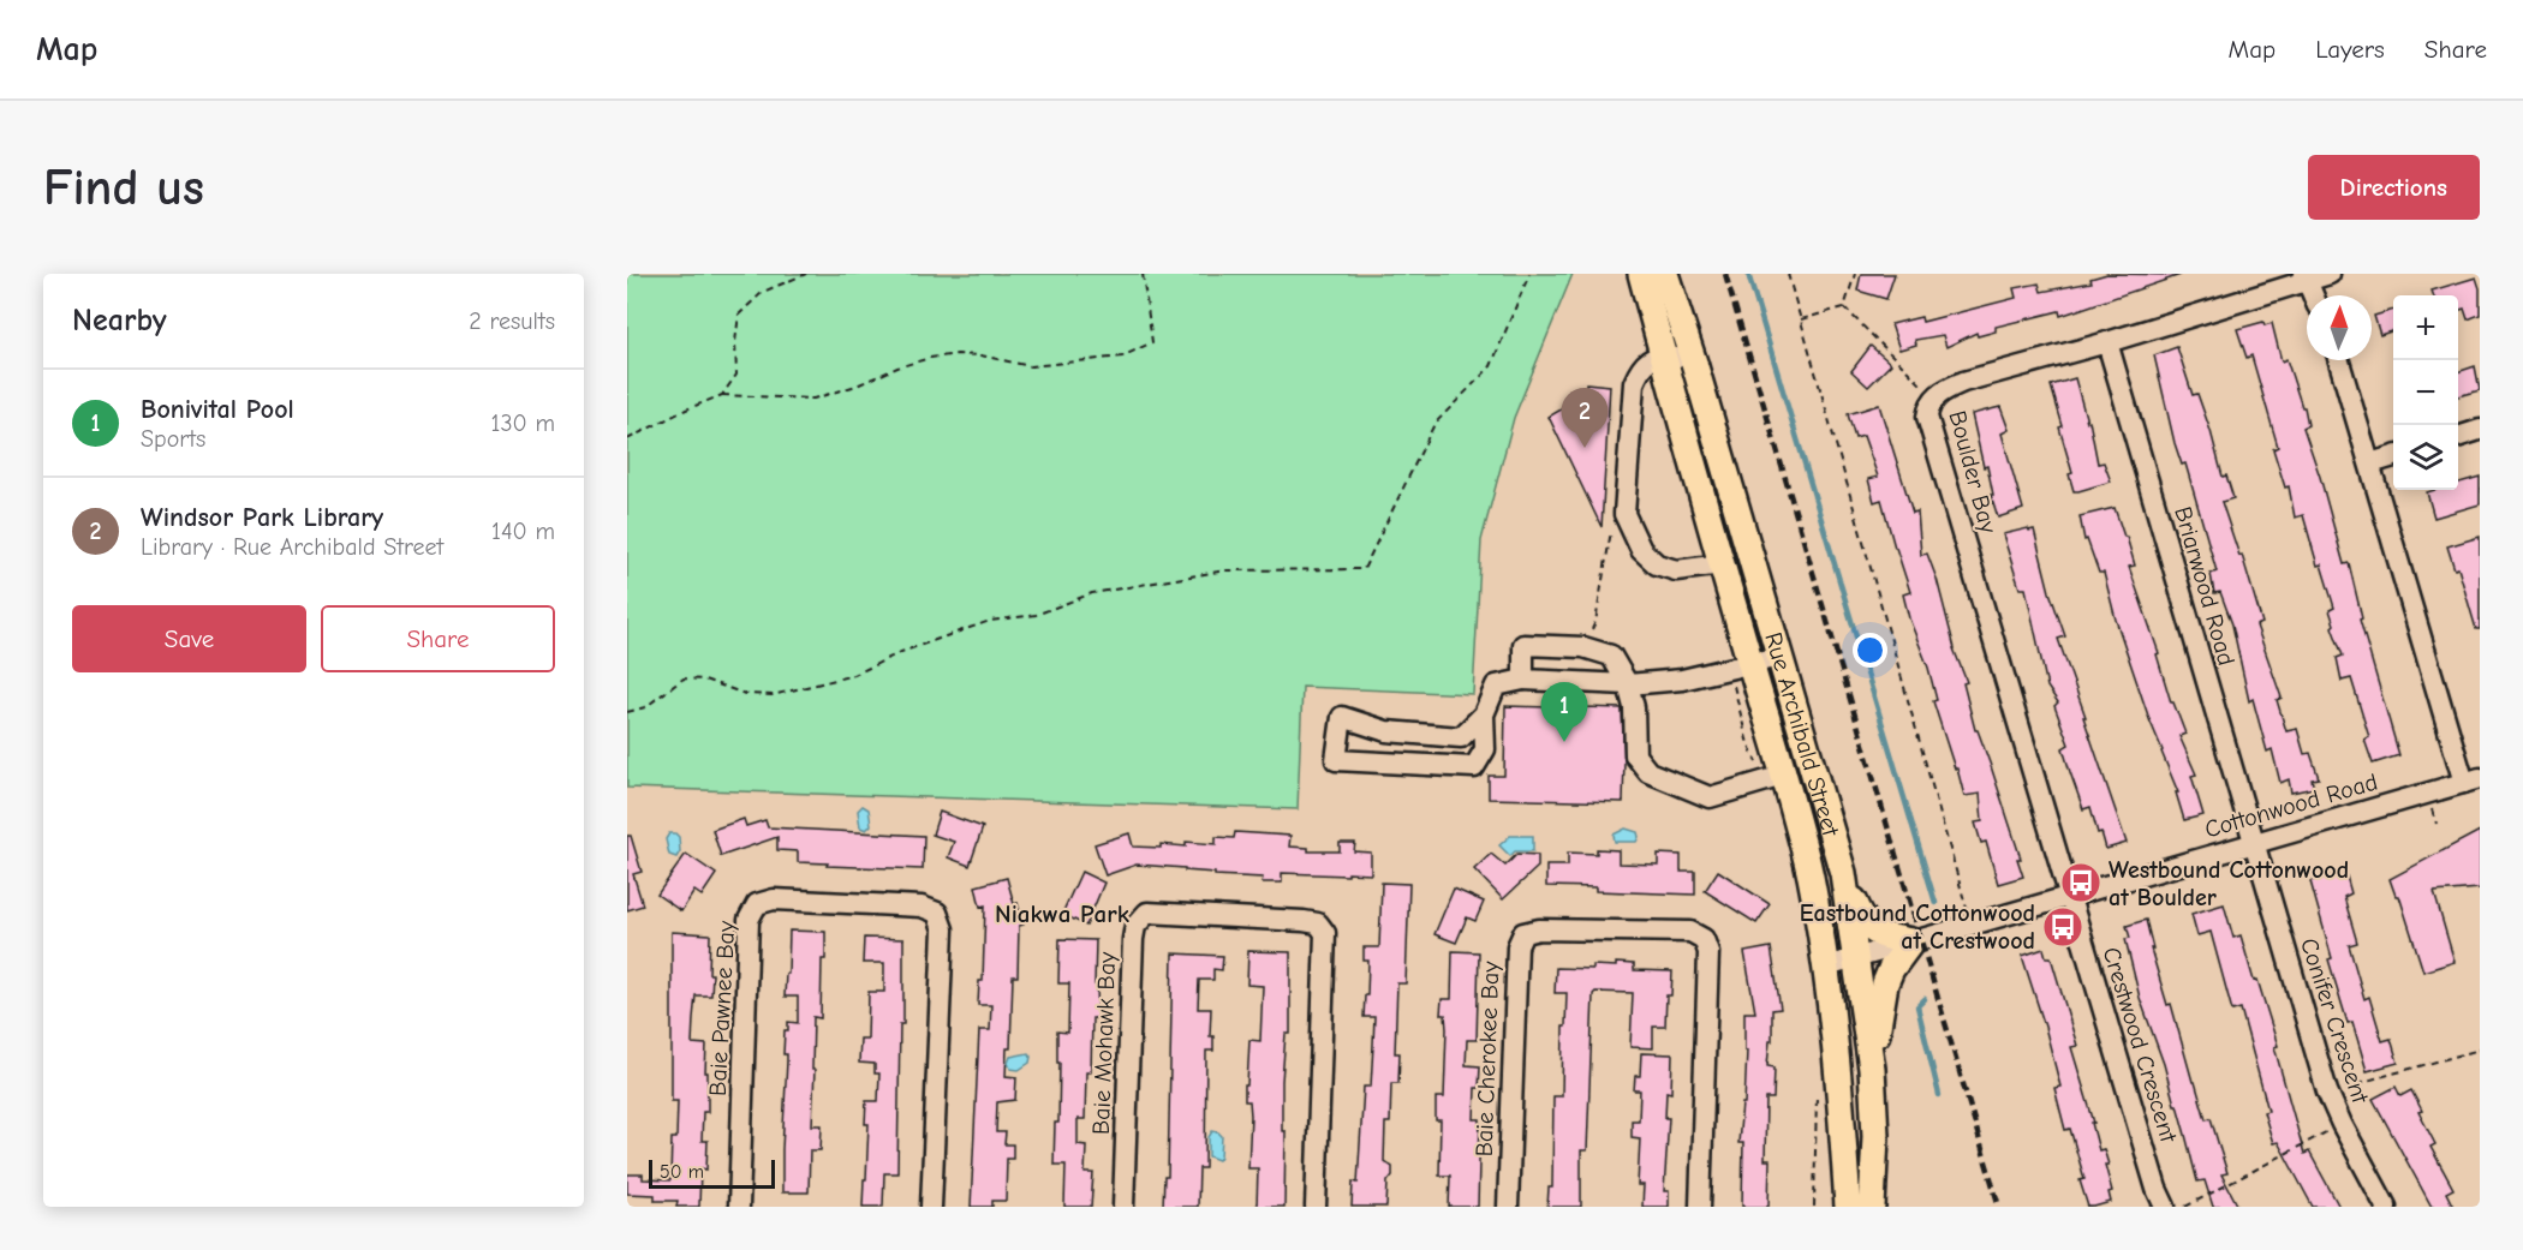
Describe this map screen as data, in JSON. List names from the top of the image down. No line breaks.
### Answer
{"streets":{"main road":["Rue Archibald Street"],"street":["Boulder Bay","Briarwood Road","Cottonwood Road","Baie Pawnee Bay","Conifer Crescent","Baie Mohawk Bay","Crestwood Crescent","Baie Cherokee Bay"]},"crossings":[["Boulder Bay","Briarwood Road"],["Boulder Bay","Cottonwood Road"],["Boulder Bay","Crestwood Crescent"],["Briarwood Road","Cottonwood Road"],["Briarwood Road","Conifer Crescent"],["Rue Archibald Street","Cottonwood Road"],["Cottonwood Road","Conifer Crescent"],["Cottonwood Road","Crestwood Crescent"]],"districts":["Niakwa Park"],"places":{"bus stop":["Westbound Cottonwood at Boulder","Eastbound Cottonwood at Crestwood"]},"scale_bar":"50 m","north":"top","page":{"header":"Map","nav":["Map","Layers","Share"],"buttons":["Directions",["Save","Share"]],"title":"Find us","heading":["Nearby","2 results"],"map_buttons":["+","−"],"list":[{"mark":"1","name":"Bonivital Pool","note":"Sports","value":"130 m"},{"mark":"2","name":"Windsor Park Library","note":"Library · Rue Archibald Street","value":"140 m"}],"pins":["2","1"],"scale":"50 m"}}
